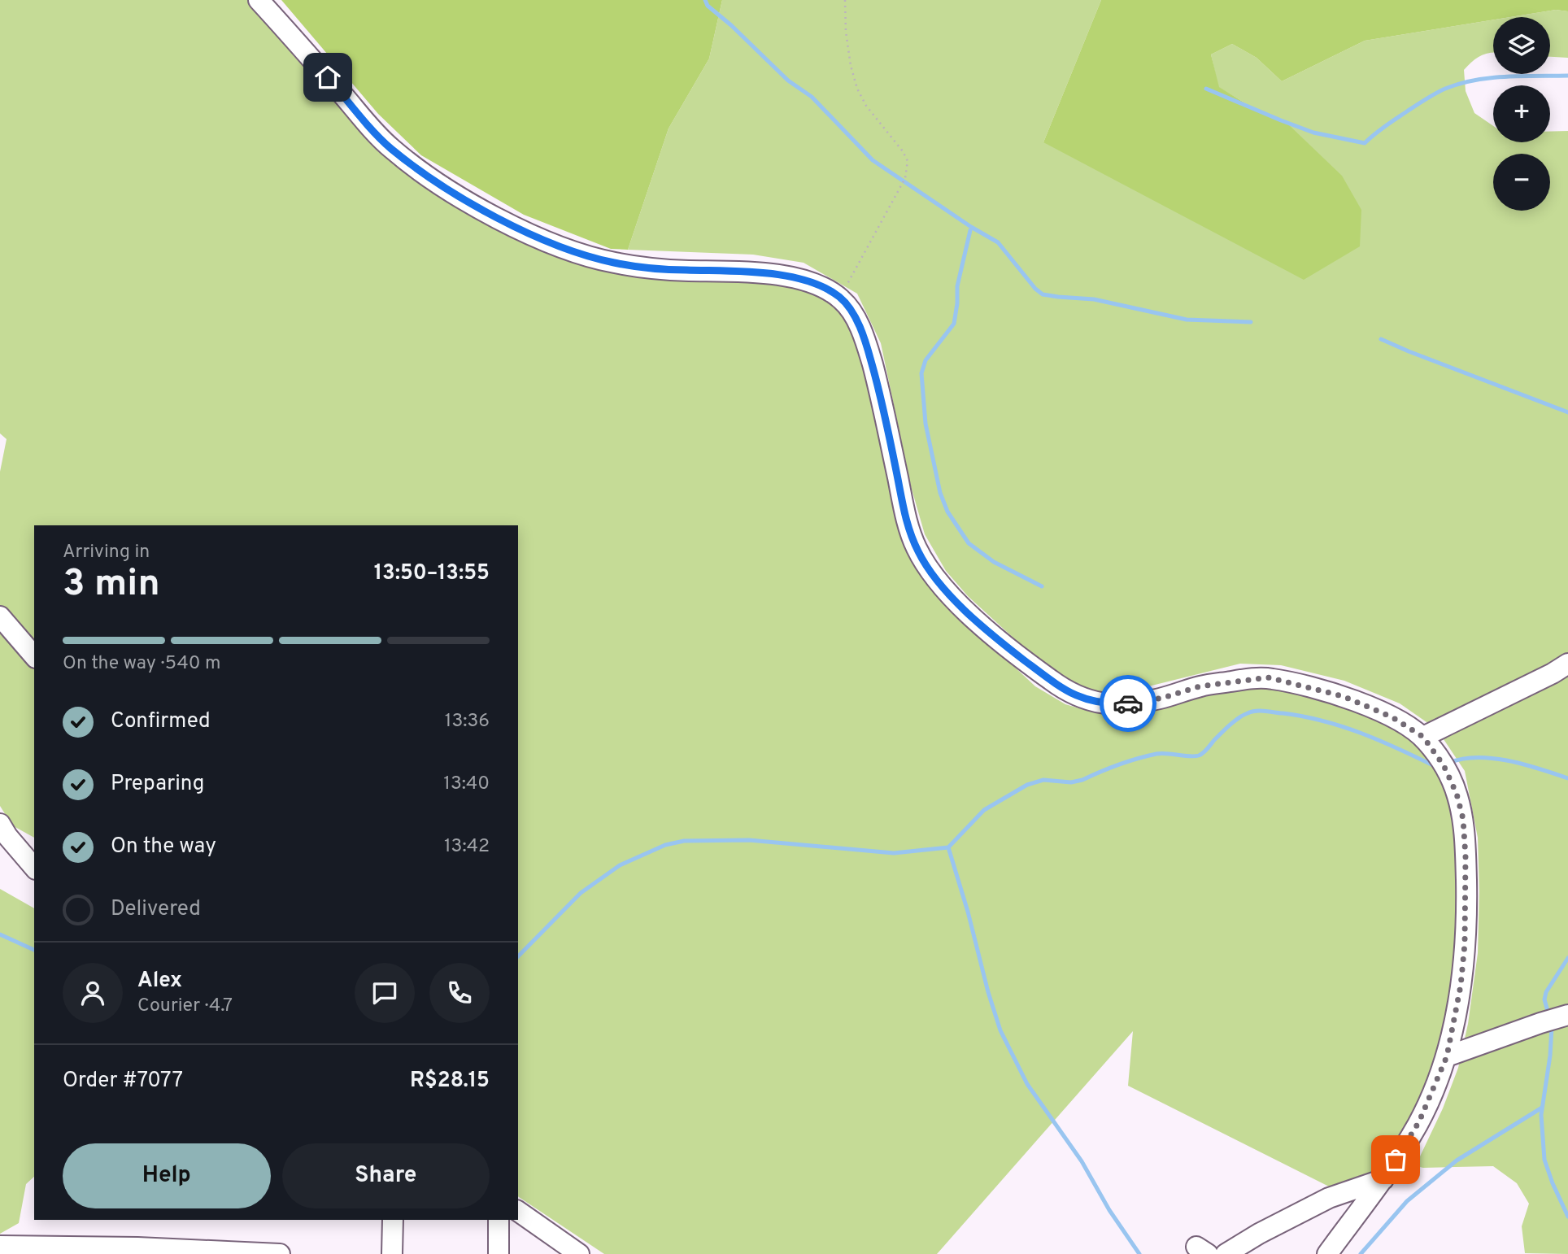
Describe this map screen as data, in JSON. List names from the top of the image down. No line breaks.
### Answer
{"page":{"map_buttons":["+","−"],"heading":["3 min","Arriving in","13:50–13:55"],"panel":["Alex","Courier · 4.7","Order #7077","R$28.15"],"bar":"On the way · 540 m","list":[["Confirmed","13:36"],["Preparing","13:40"],["On the way","13:42"],"Delivered"],"buttons":["Help","Share"]}}
